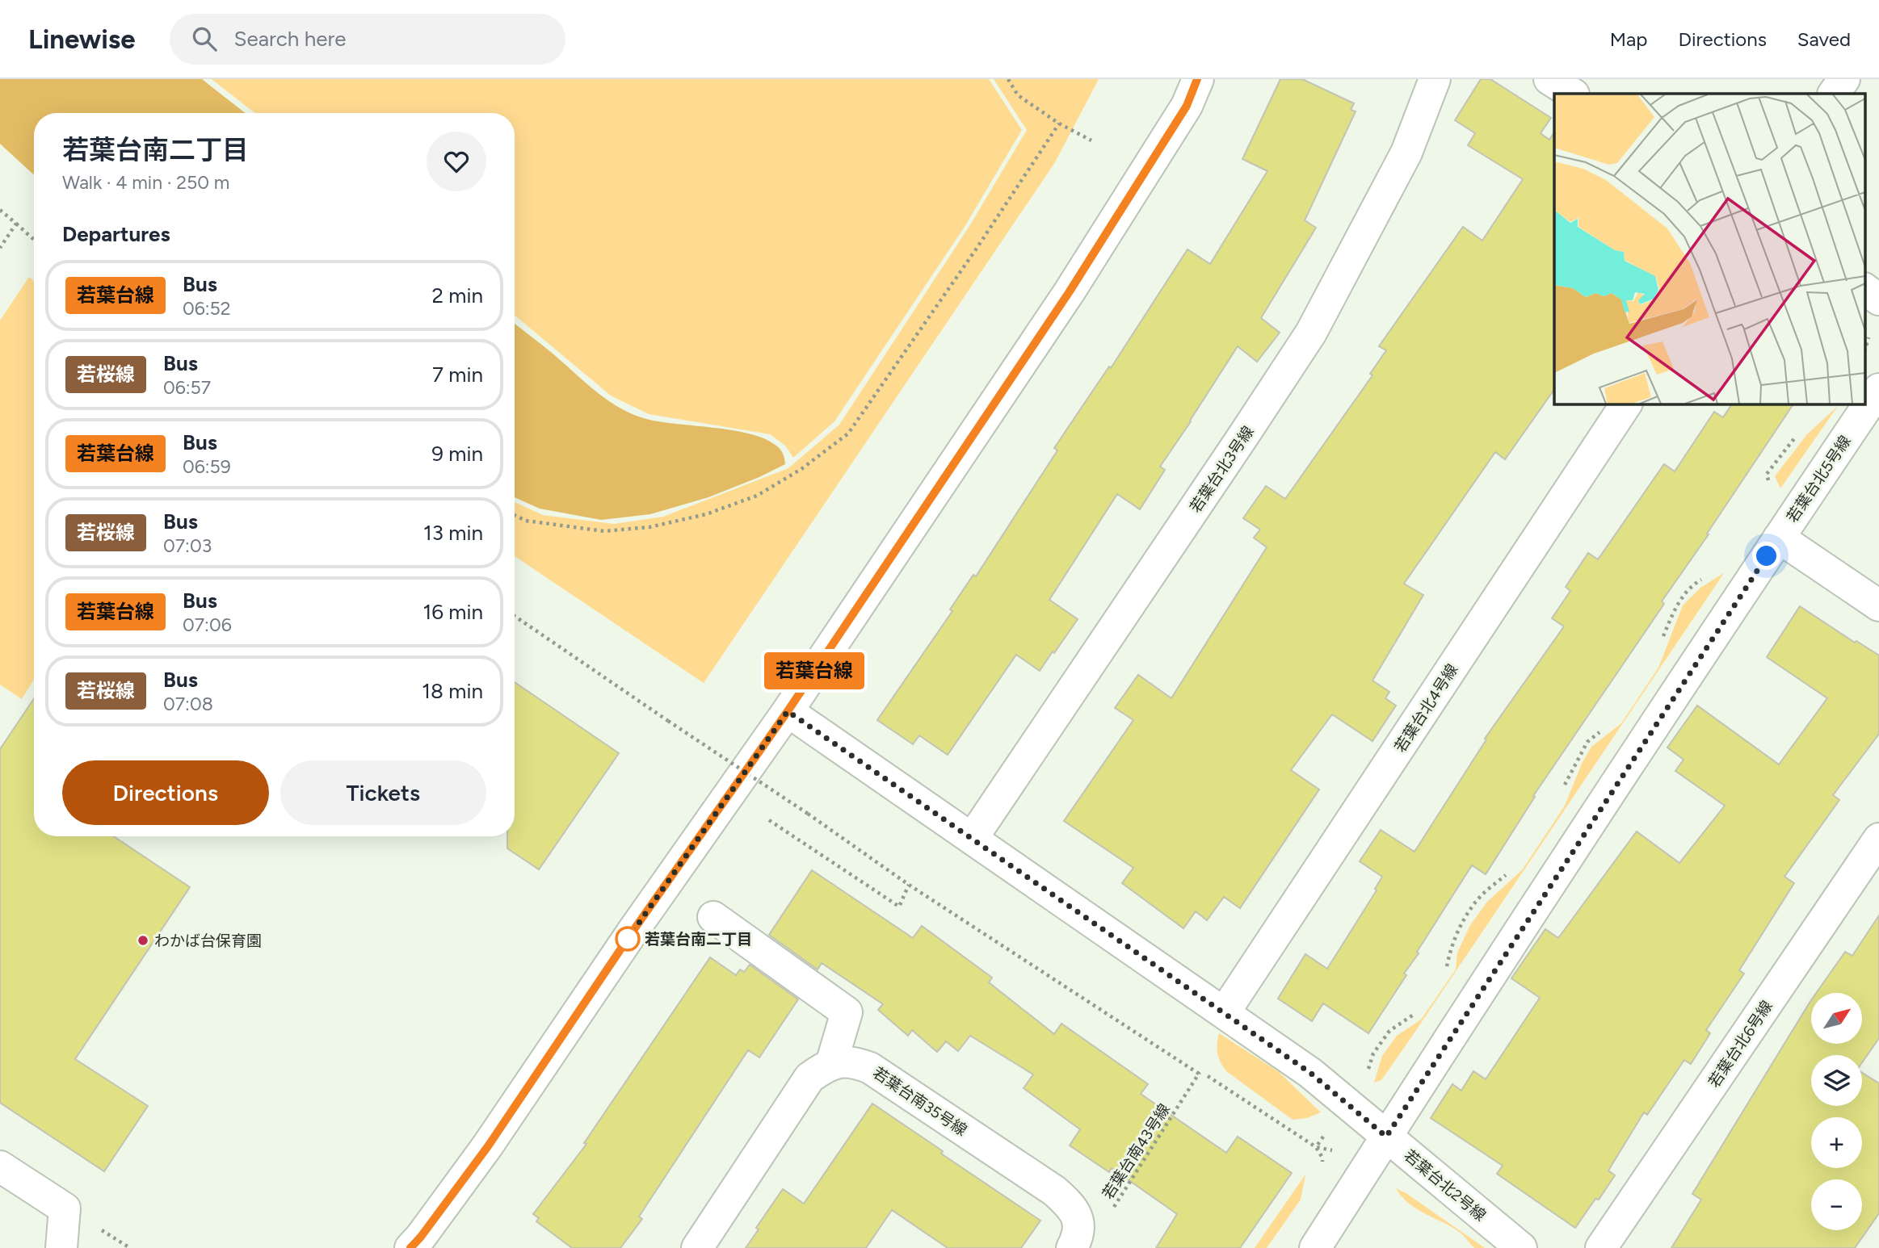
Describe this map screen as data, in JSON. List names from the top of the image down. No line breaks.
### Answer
{"streets":{"street":["若葉台北3号線","若葉台北5号線","若葉台北4号線","若葉台北6号線","若葉台南35号線","若葉台北2号線"],"path":["若葉台南43号線"]},"crossings":[["若葉台北3号線","若葉台北2号線"],["若葉台北5号線","若葉台北2号線"],["若葉台北4号線","若葉台北2号線"],["若葉台南35号線","若葉台南43号線"]],"places":["若葉台南二丁目","わかば台保育園"],"lines":["bus line 若葉台線"],"north":"top right","page":{"header":"Linewise","search":"Search here","nav":["Map","Directions","Saved"],"on_map":"若葉台線","heading":[["若葉台南二丁目","Walk · 4 min · 250 m"],"Departures"],"list":[{"mark":"若葉台線","name":"Bus","note":"06:52","value":"2 min"},{"mark":"若桜線","name":"Bus","note":"06:57","value":"7 min"},{"mark":"若葉台線","name":"Bus","note":"06:59","value":"9 min"},{"mark":"若桜線","name":"Bus","note":"07:03","value":"13 min"},{"mark":"若葉台線","name":"Bus","note":"07:06","value":"16 min"},{"mark":"若桜線","name":"Bus","note":"07:08","value":"18 min"}],"buttons":["Directions","Tickets"],"map_buttons":["+","−"]}}
